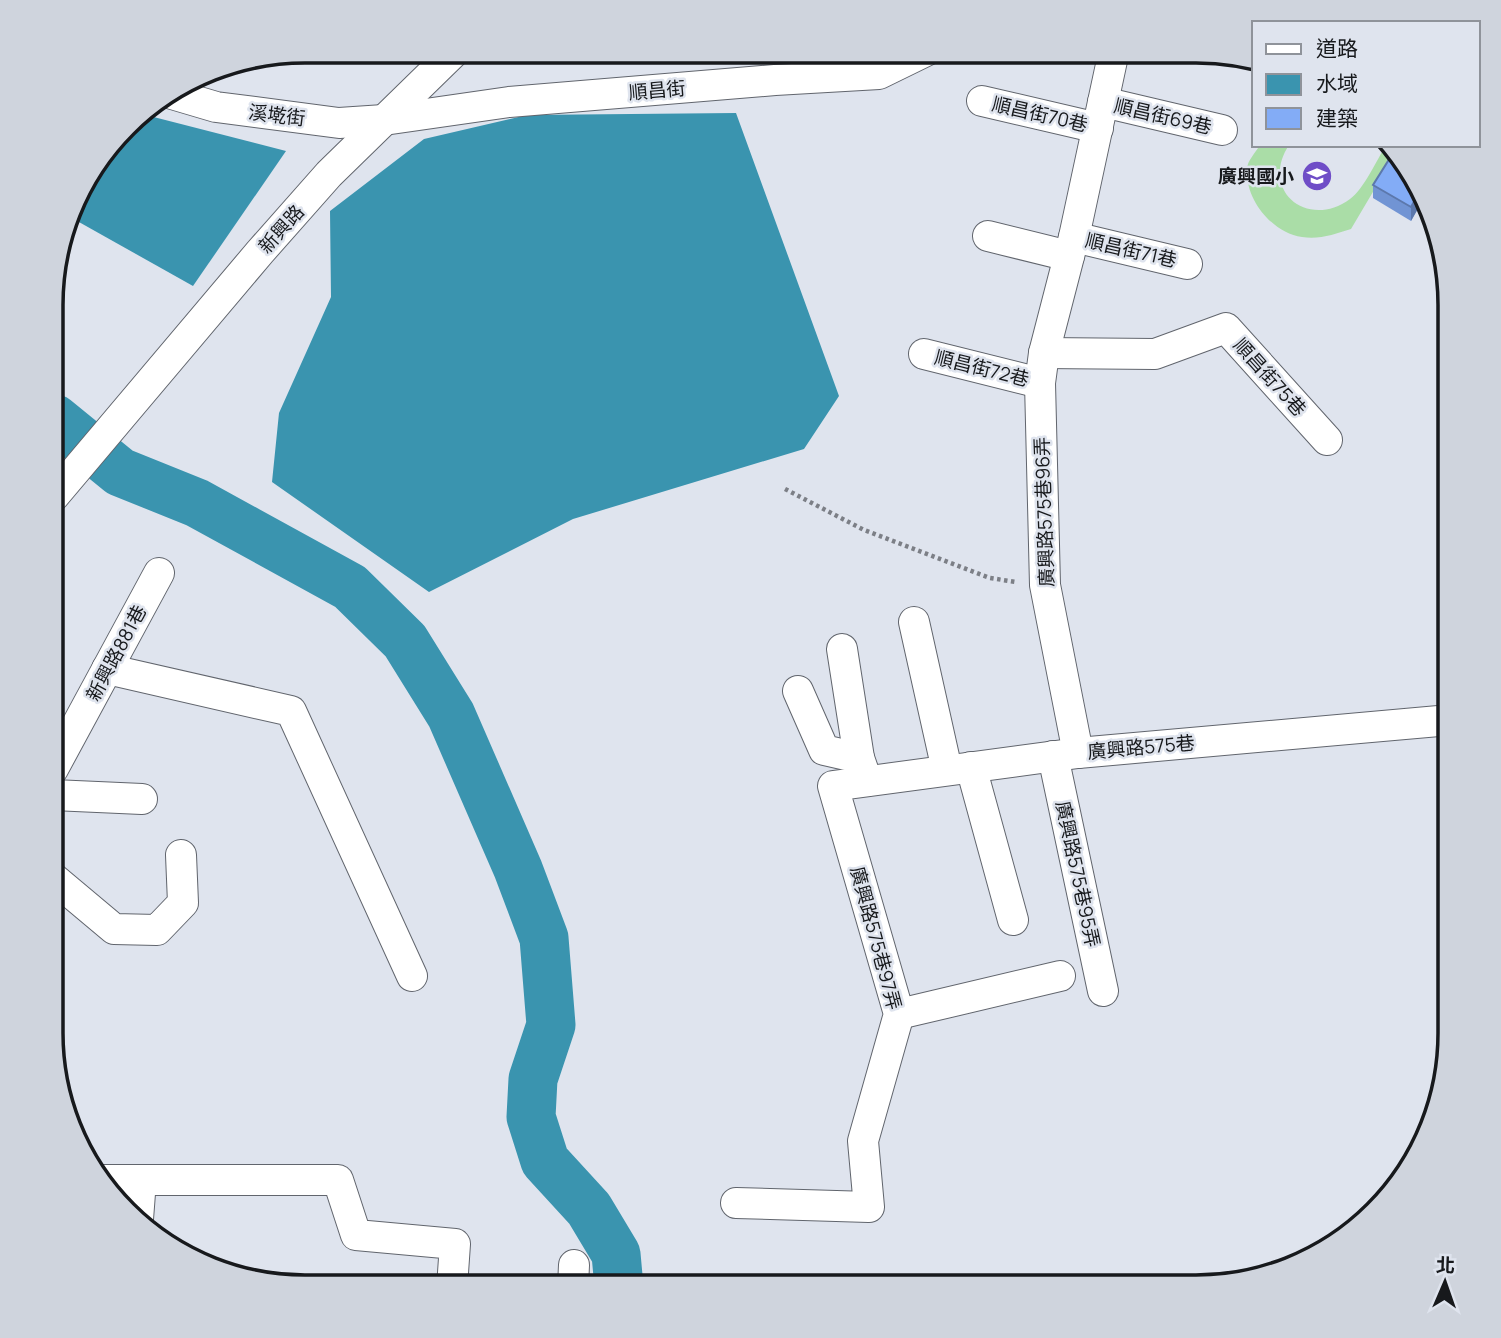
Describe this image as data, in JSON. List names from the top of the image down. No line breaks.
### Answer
{"streets":{"street":["順昌街","順昌街70巷","溪墘街","順昌街69巷","新興路","順昌街71巷","順昌街72巷","順昌街75巷","廣興路575巷96弄","新興路881巷","廣興路575巷","廣興路575巷95弄","廣興路575巷97弄"]},"crossings":[["順昌街","溪墘街"],["順昌街","新興路"],["順昌街70巷","順昌街69巷"],["溪墘街","新興路"],["順昌街72巷","廣興路575巷96弄"],["順昌街75巷","廣興路575巷96弄"],["廣興路575巷96弄","廣興路575巷"],["廣興路575巷96弄","廣興路575巷95弄"],["廣興路575巷","廣興路575巷95弄"],["廣興路575巷","廣興路575巷97弄"]],"places":{"school or university":["廣興國小"]},"legend":["道路","水域","建築"],"north":"top"}
